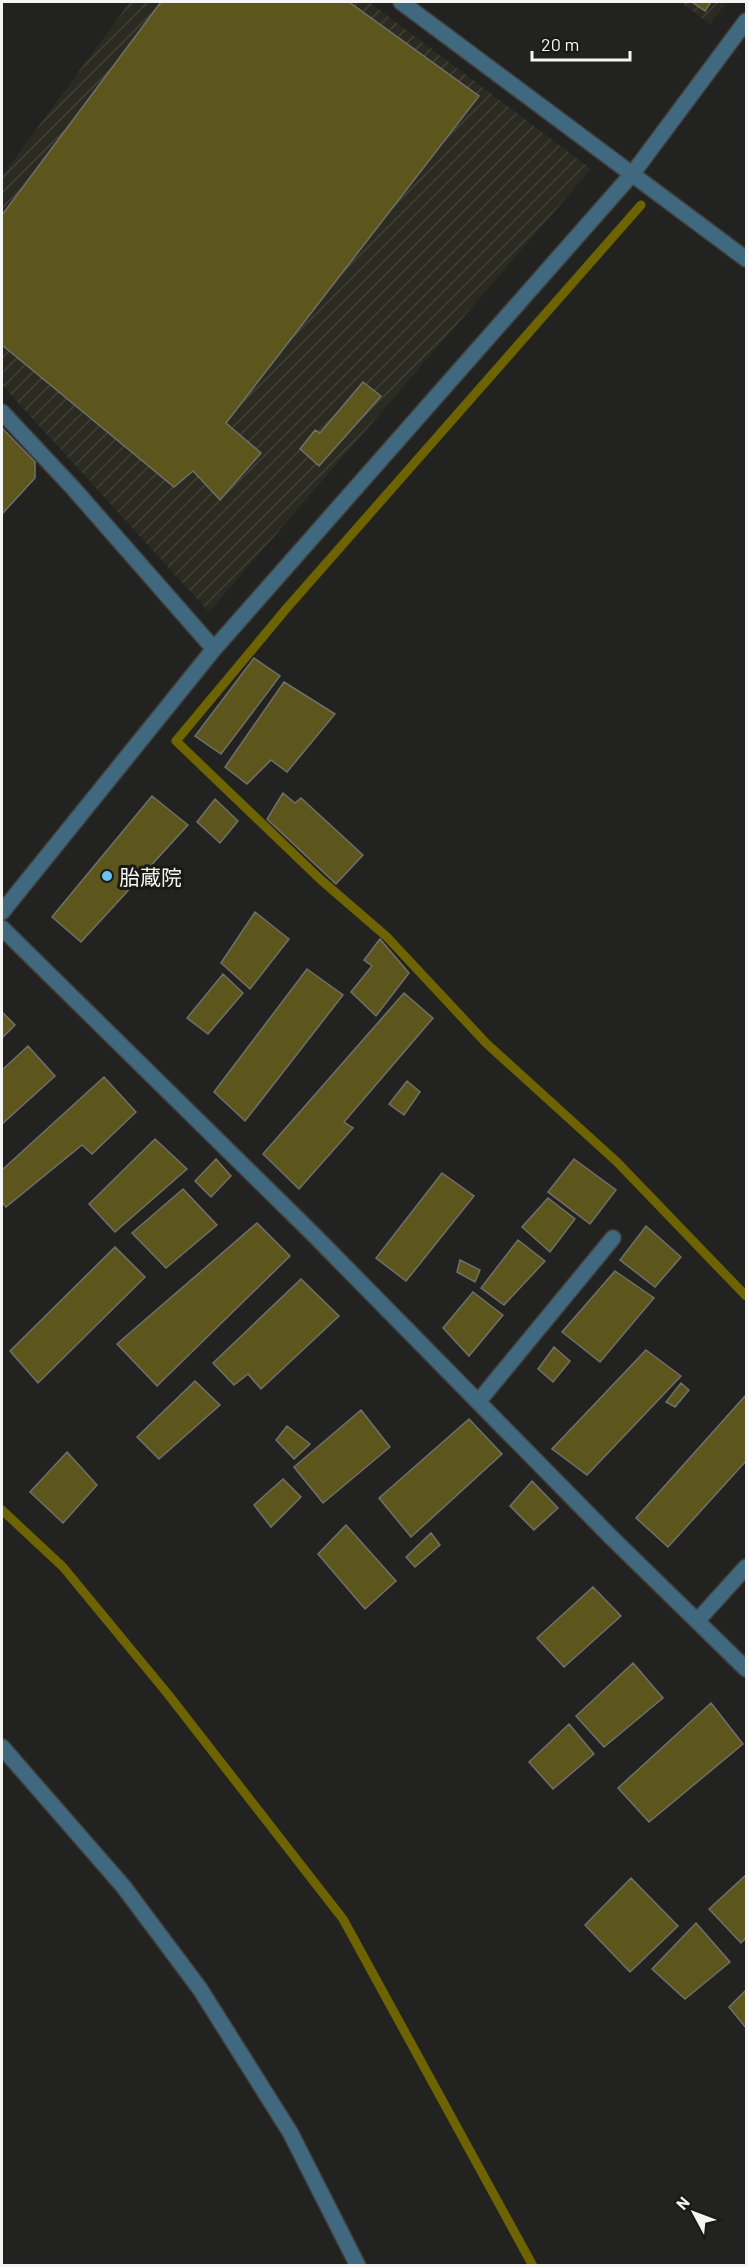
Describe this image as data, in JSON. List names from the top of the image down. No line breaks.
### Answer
{"places":["胎蔵院"],"scale_bar":"20 m","north":"top left"}
